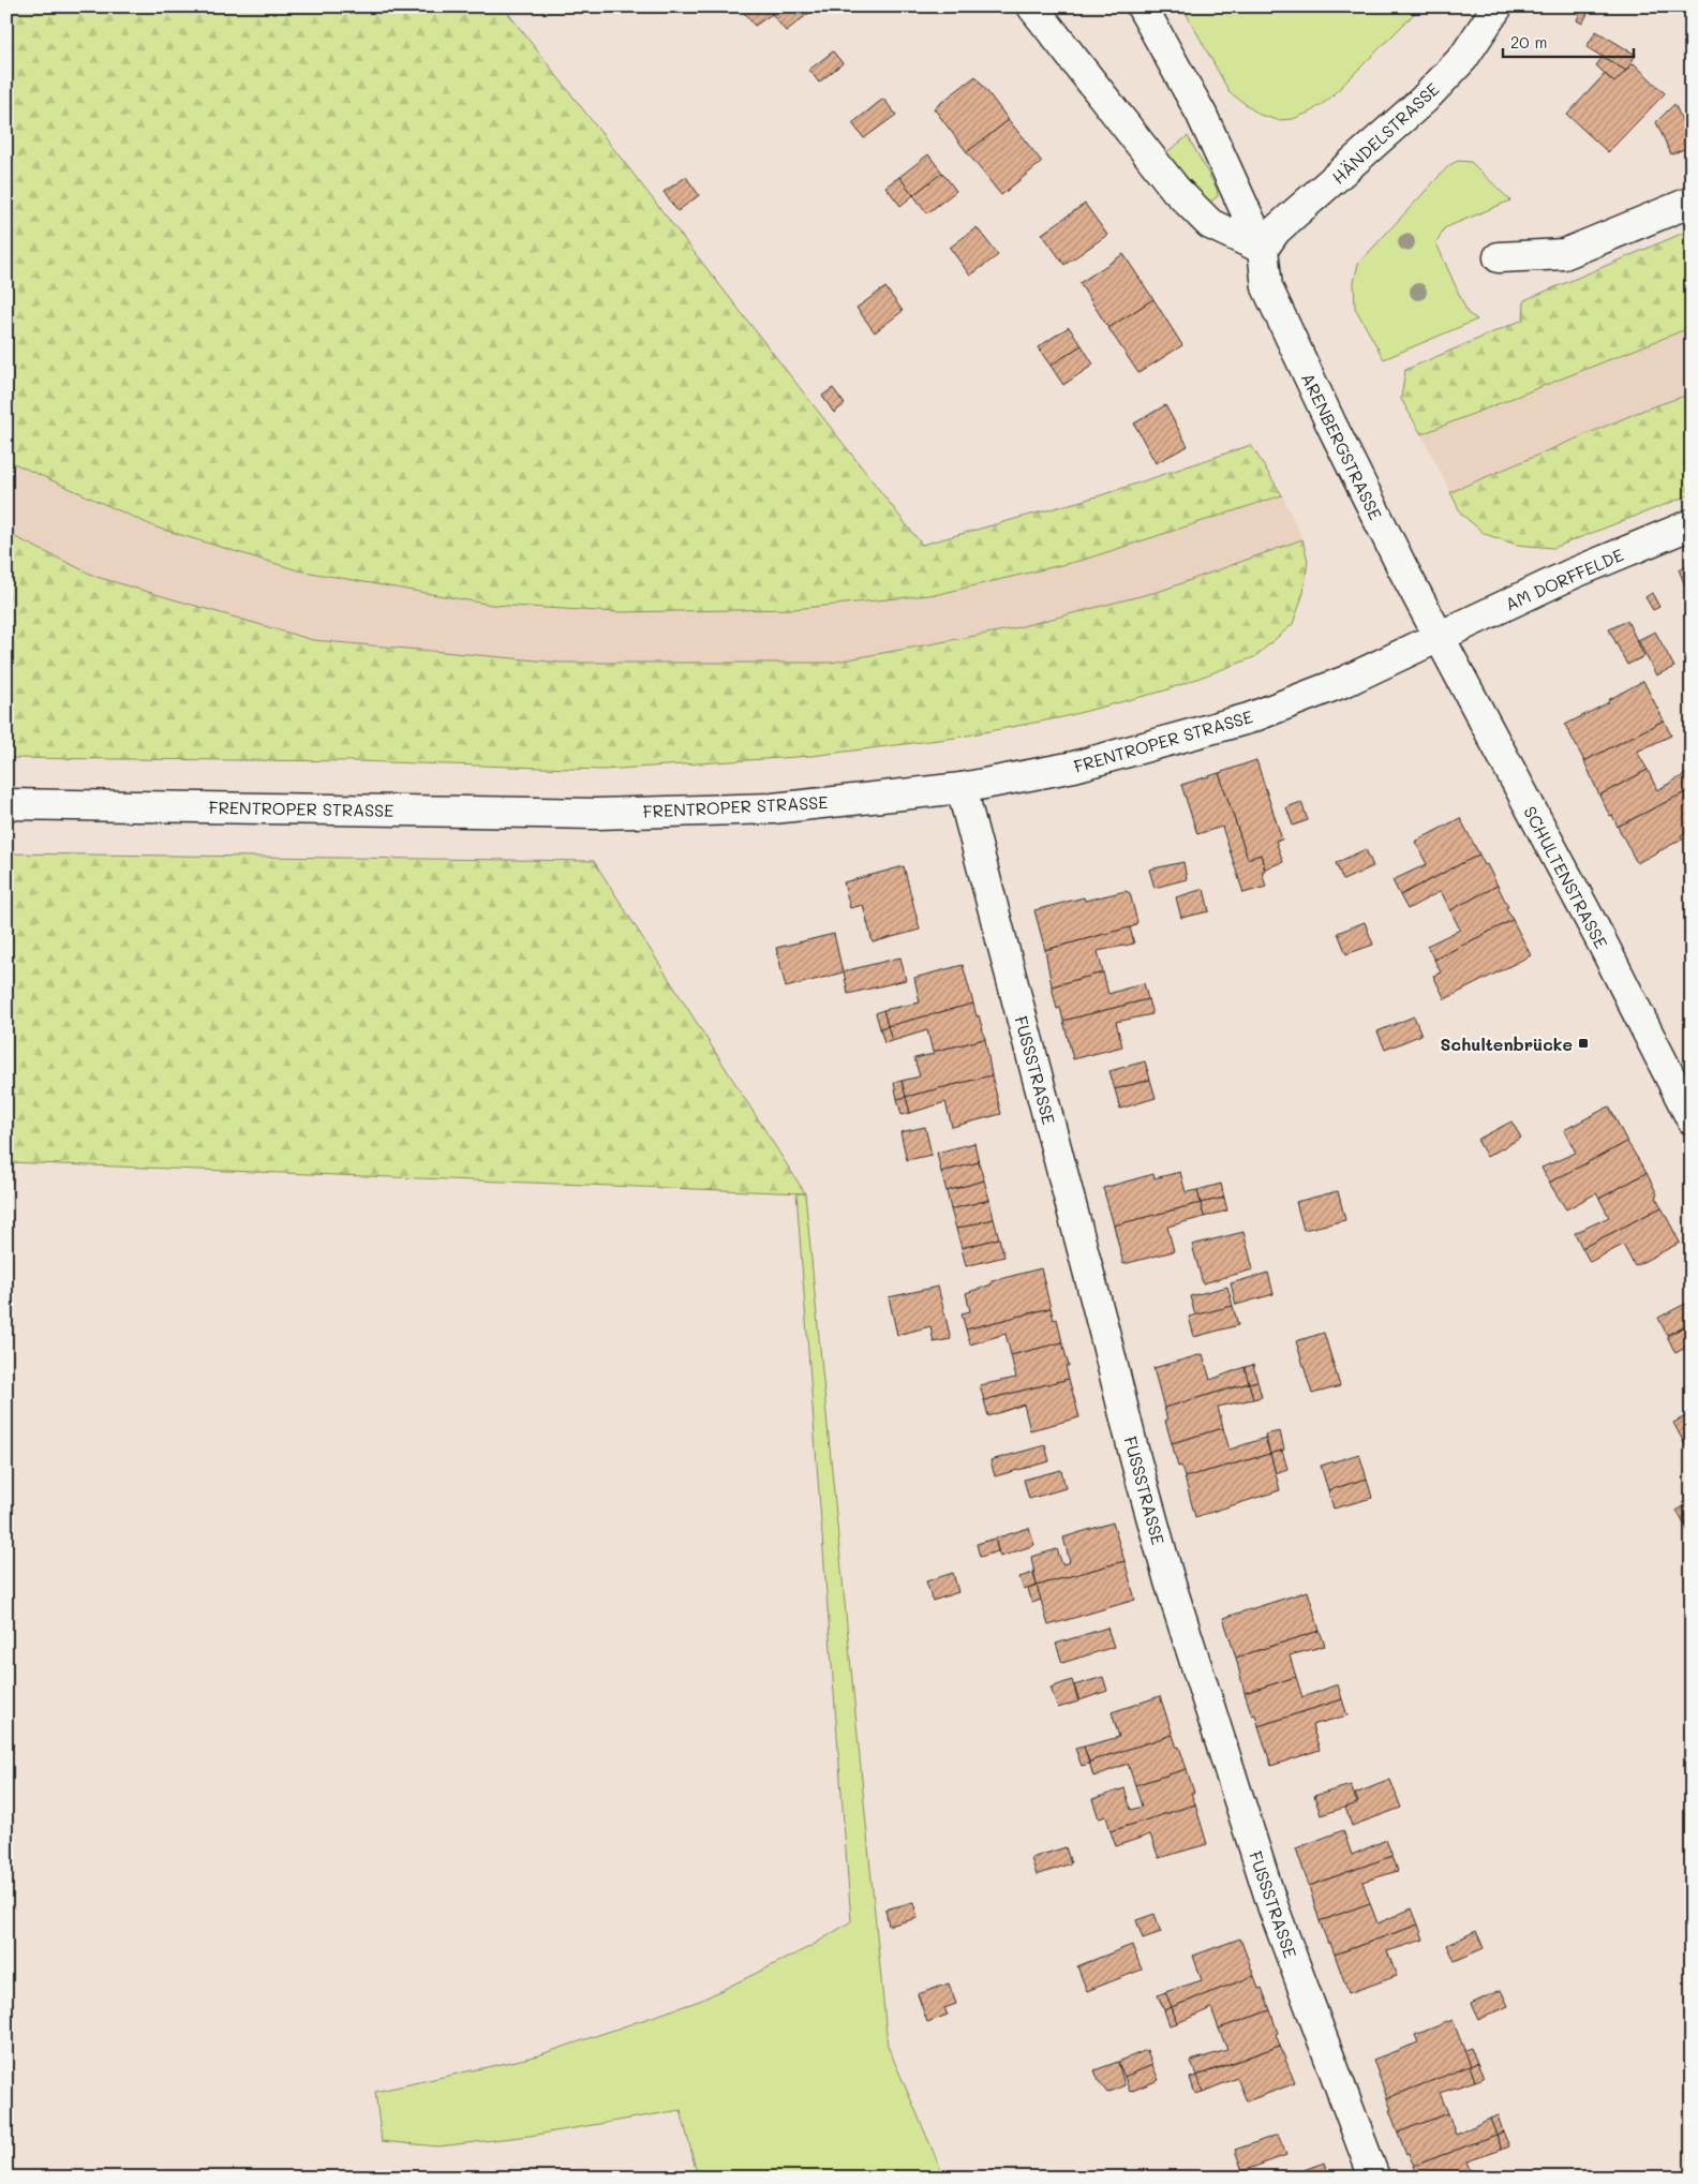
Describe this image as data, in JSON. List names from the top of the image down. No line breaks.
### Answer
{"streets":{"street":["HÄNDELSTRASSE","ARENBERGSTRASSE","AM DORFFELDE","FRENTROPER STRASSE","SCHULTENSTRASSE","FUSSSTRASSE"]},"crossings":[["HÄNDELSTRASSE","ARENBERGSTRASSE"],["ARENBERGSTRASSE","AM DORFFELDE"],["ARENBERGSTRASSE","FRENTROPER STRASSE"],["ARENBERGSTRASSE","SCHULTENSTRASSE"],["AM DORFFELDE","FRENTROPER STRASSE"],["AM DORFFELDE","SCHULTENSTRASSE"],["FRENTROPER STRASSE","SCHULTENSTRASSE"],["FRENTROPER STRASSE","FUSSSTRASSE"]],"places":{"transit":["Schultenbrücke"]},"scale_bar":"20 m"}
